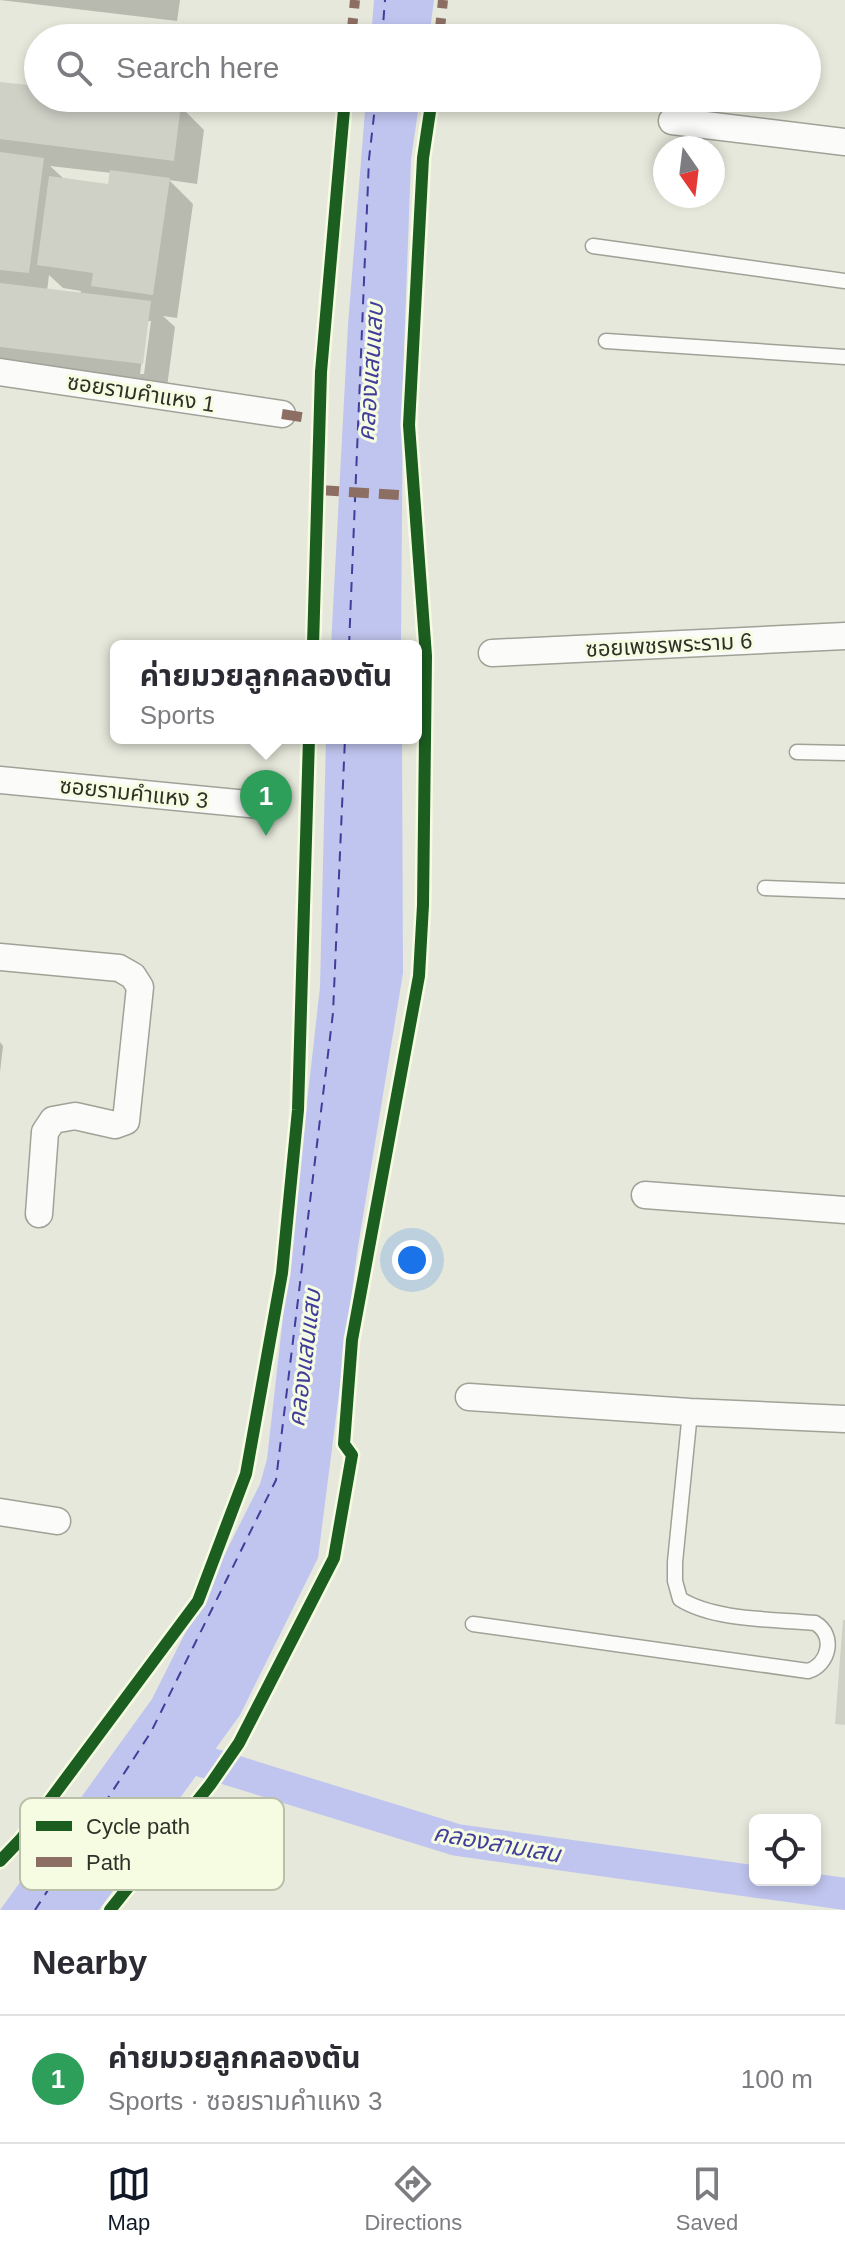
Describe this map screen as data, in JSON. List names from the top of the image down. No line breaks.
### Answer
{"streets":{"street":["ซอยรามคำแหง 1","ซอยเพชรพระราม 6","ซอยรามคำแหง 3"]},"water":["คลองแสนแสบ","คลองสามเสน"],"legend":["Cycle path","Path"],"north":"bottom","page":{"search":"Search here","popup":["ค่ายมวยลูกคลองตัน","Sports"],"pins":"1","heading":"Nearby","list":[{"mark":"1","name":"ค่ายมวยลูกคลองตัน","note":"Sports · ซอยรามคำแหง 3","value":"100 m"}],"nav":["Map","Directions","Saved"]}}
